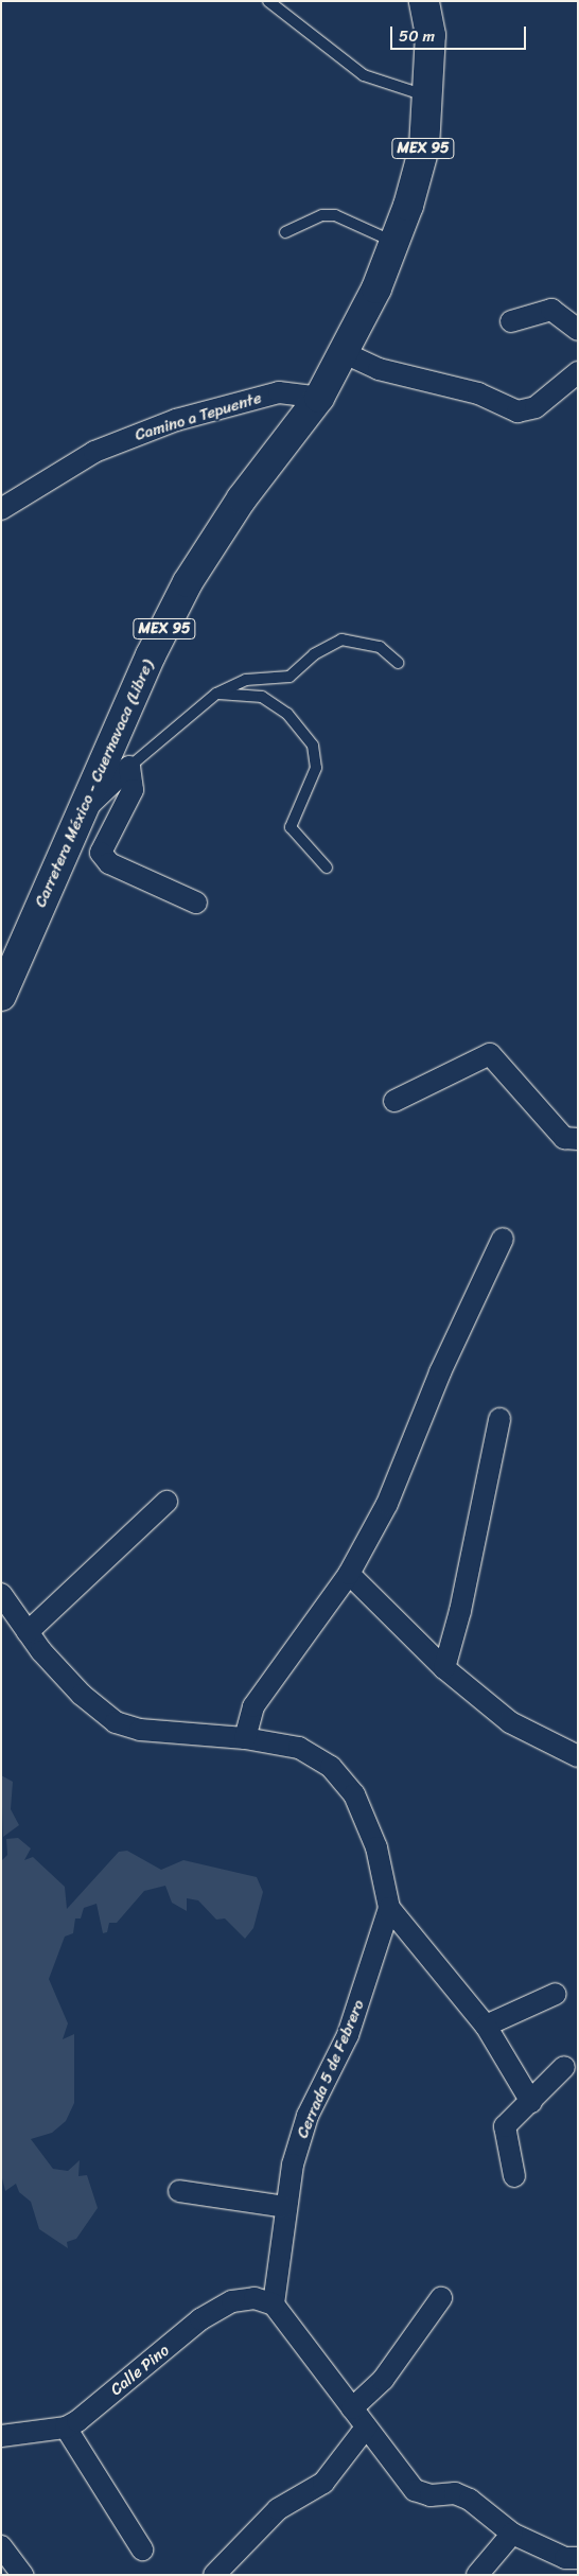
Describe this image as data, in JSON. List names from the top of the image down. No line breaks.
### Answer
{"streets":{"main road":["MEX 95","Carretera México - Cuernavaca (Libre)"],"street":["Camino a Tepuente","Cerrada 5 de Febrero","Calle Pino"]},"crossings":[["Camino a Tepuente","Carretera México - Cuernavaca (Libre)"],["Cerrada 5 de Febrero","Calle Pino"]],"scale_bar":"50 m"}
